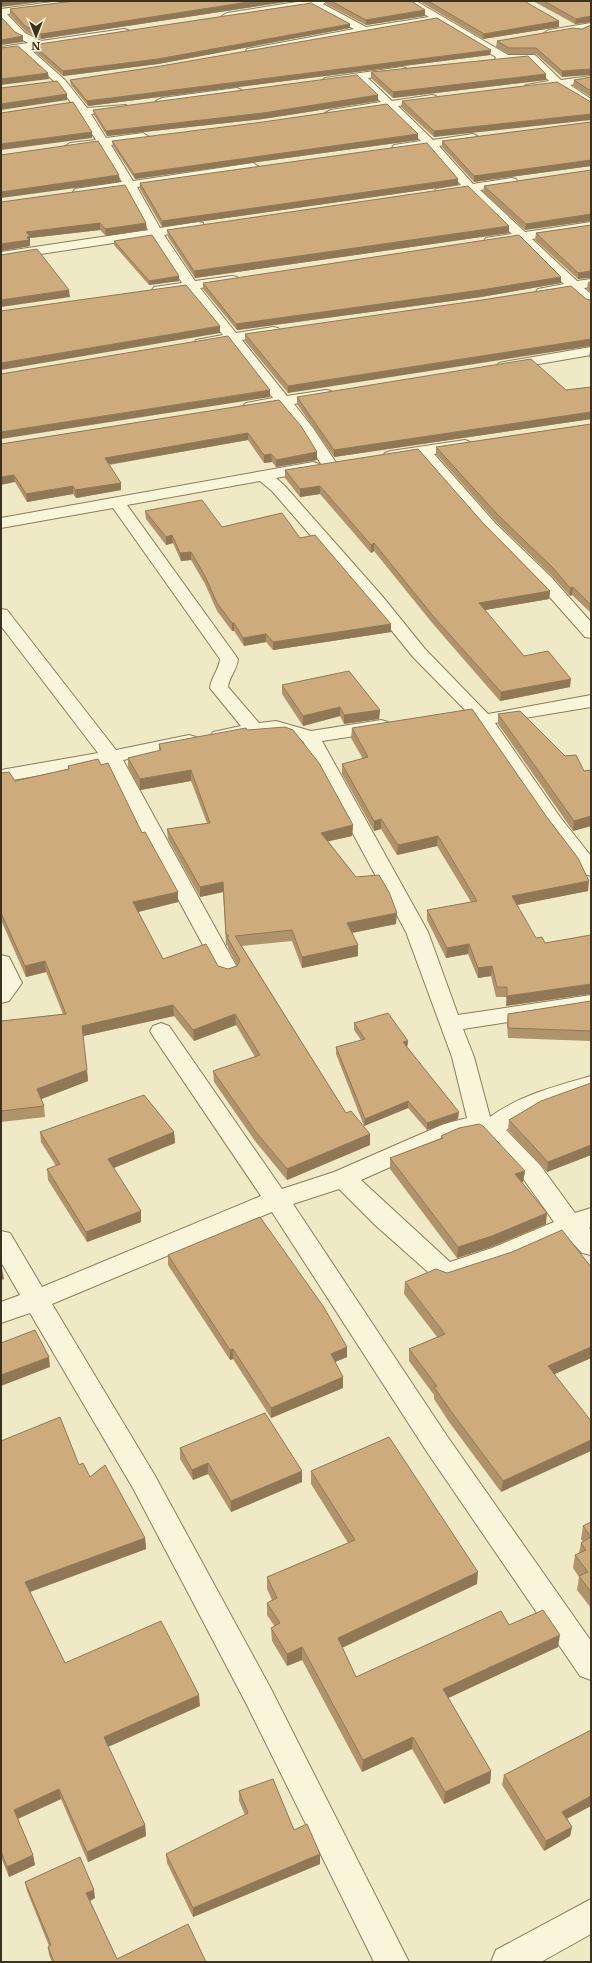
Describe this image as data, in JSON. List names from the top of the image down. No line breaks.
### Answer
{"north":"bottom"}
